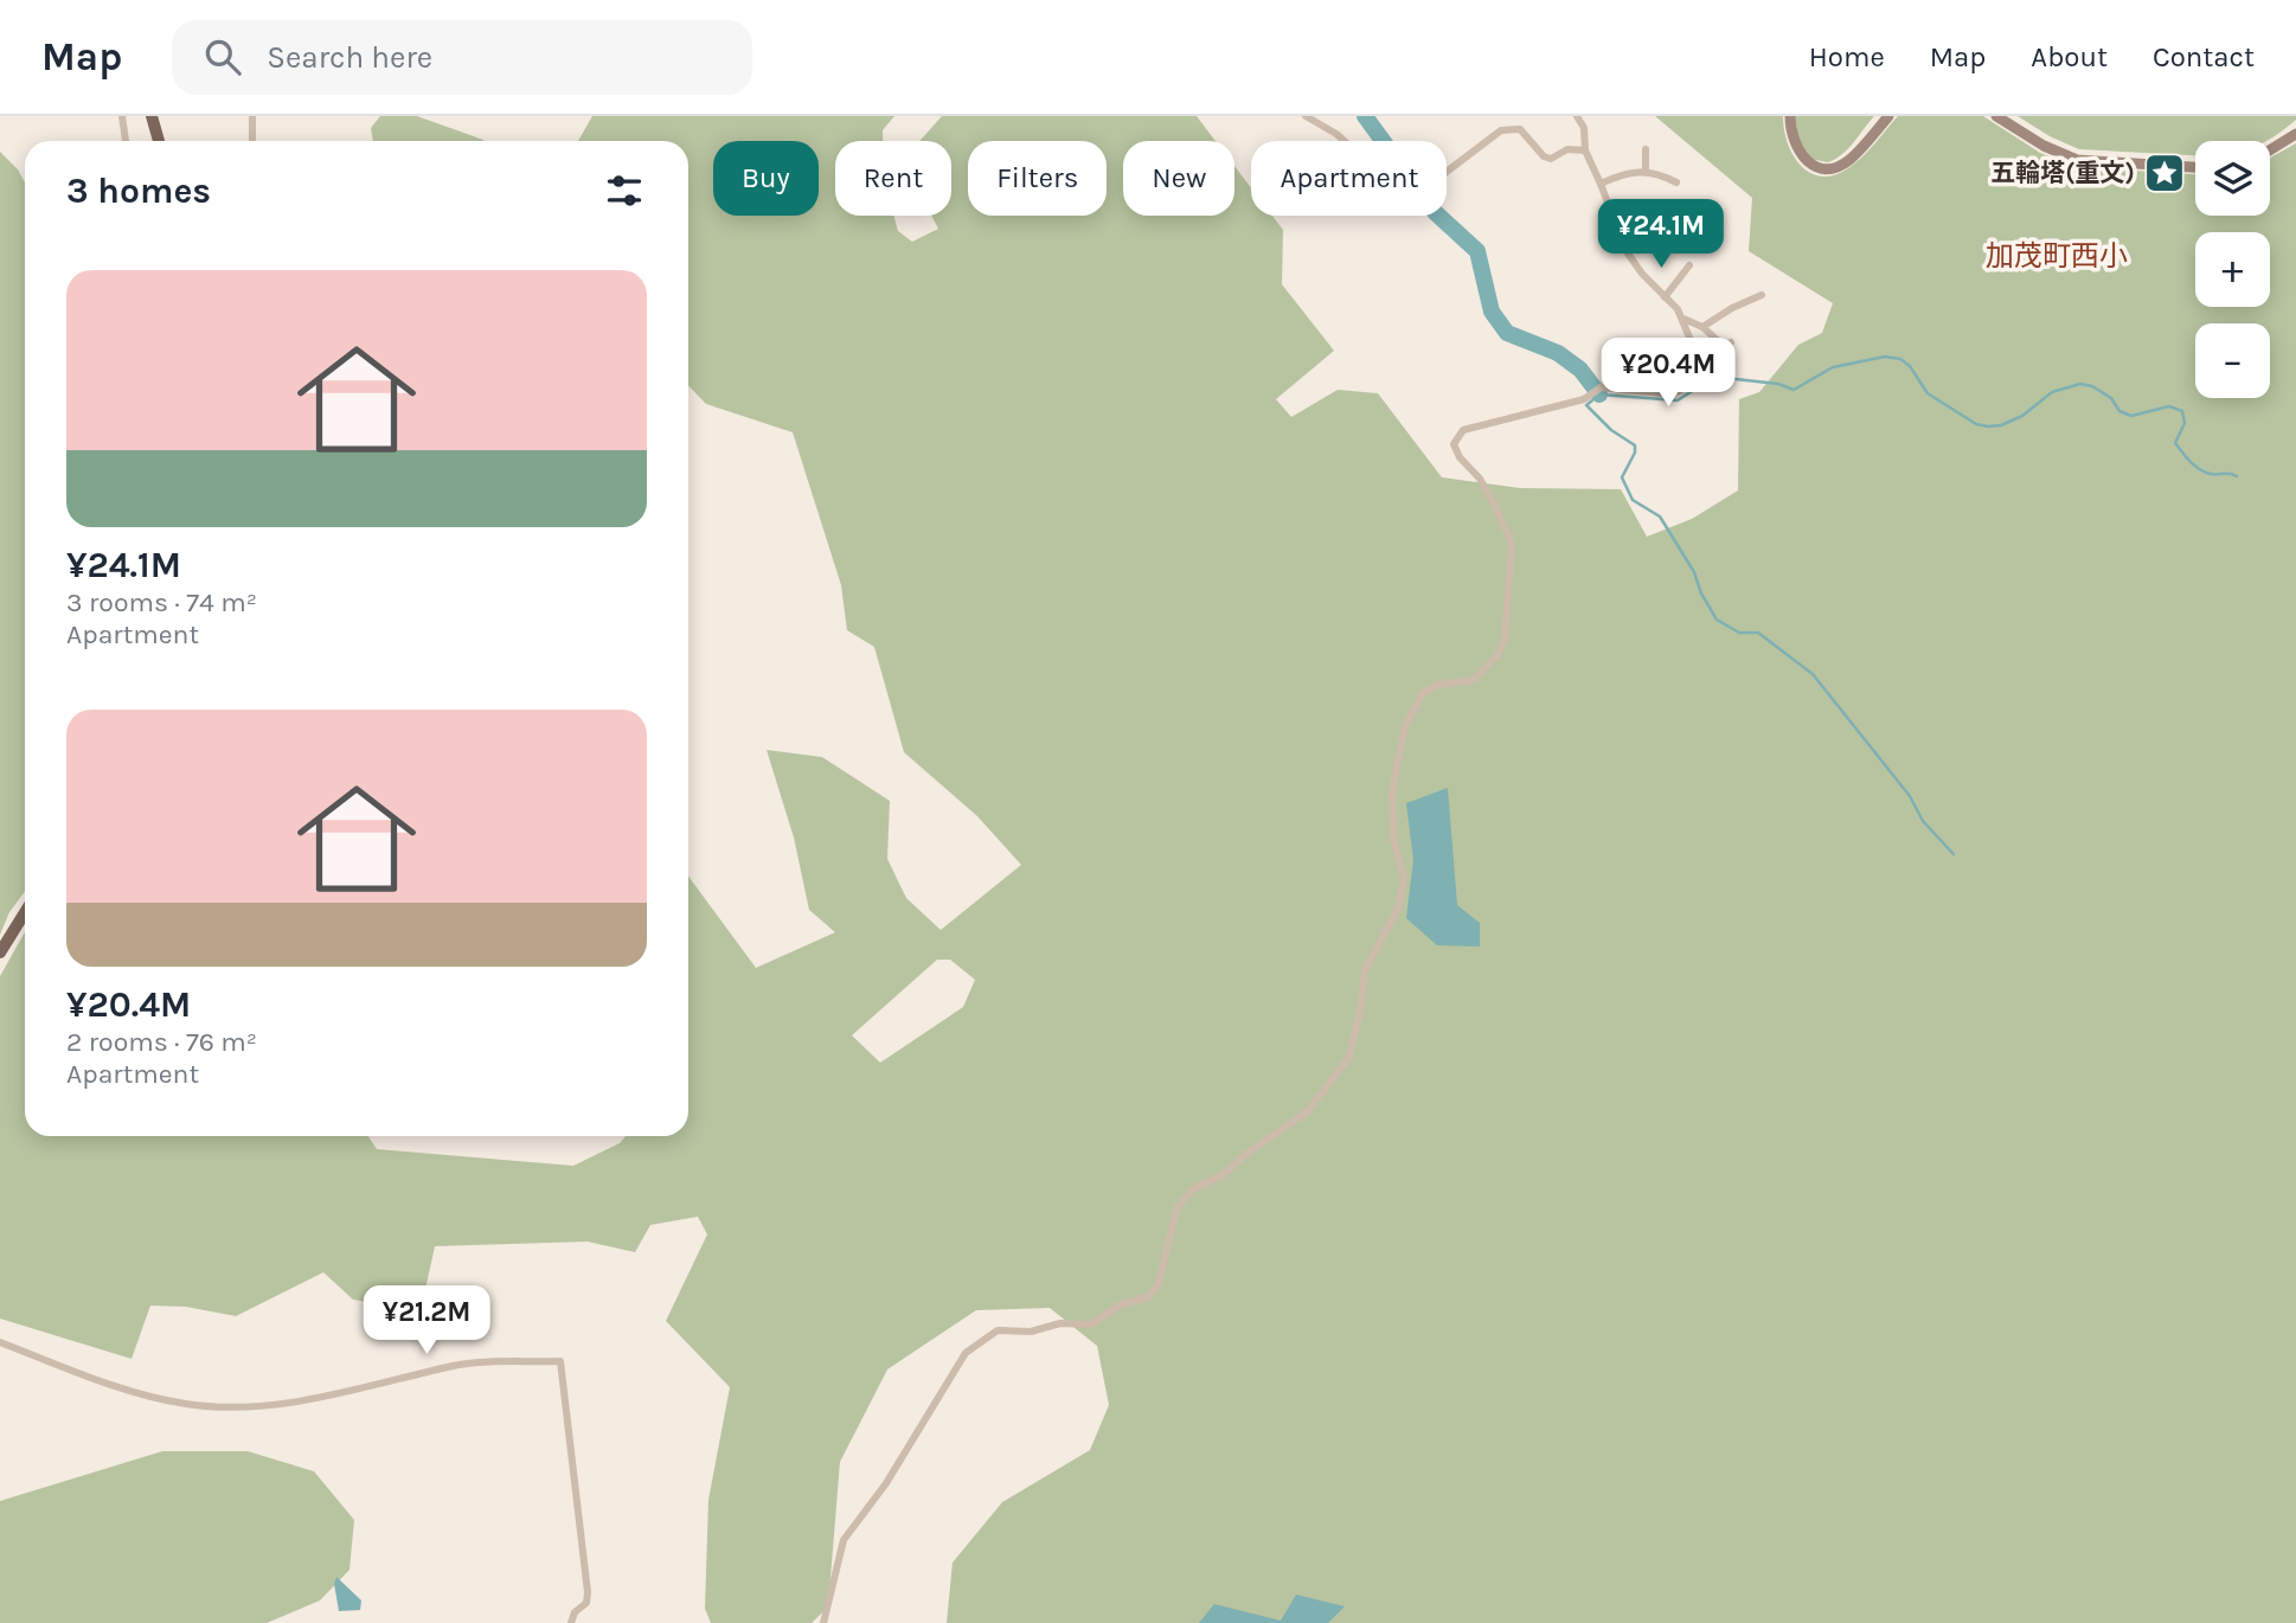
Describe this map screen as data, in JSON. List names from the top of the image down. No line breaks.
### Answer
{"districts":["加茂町西小"],"places":{"place":["五輪塔(重文)"]},"page":{"header":"Map","search":"Search here","nav":["Home","Map","About","Contact"],"map_buttons":["+","−"],"chip":["Buy","Rent","Filters","New","Apartment"],"heading":"3 homes","price":["¥24.1M","¥20.4M","¥21.2M"],"list":[{"name":"¥24.1M","note":"3 rooms · 74 m² · Apartment"},{"name":"¥20.4M","note":"2 rooms · 76 m² · Apartment"}]}}
